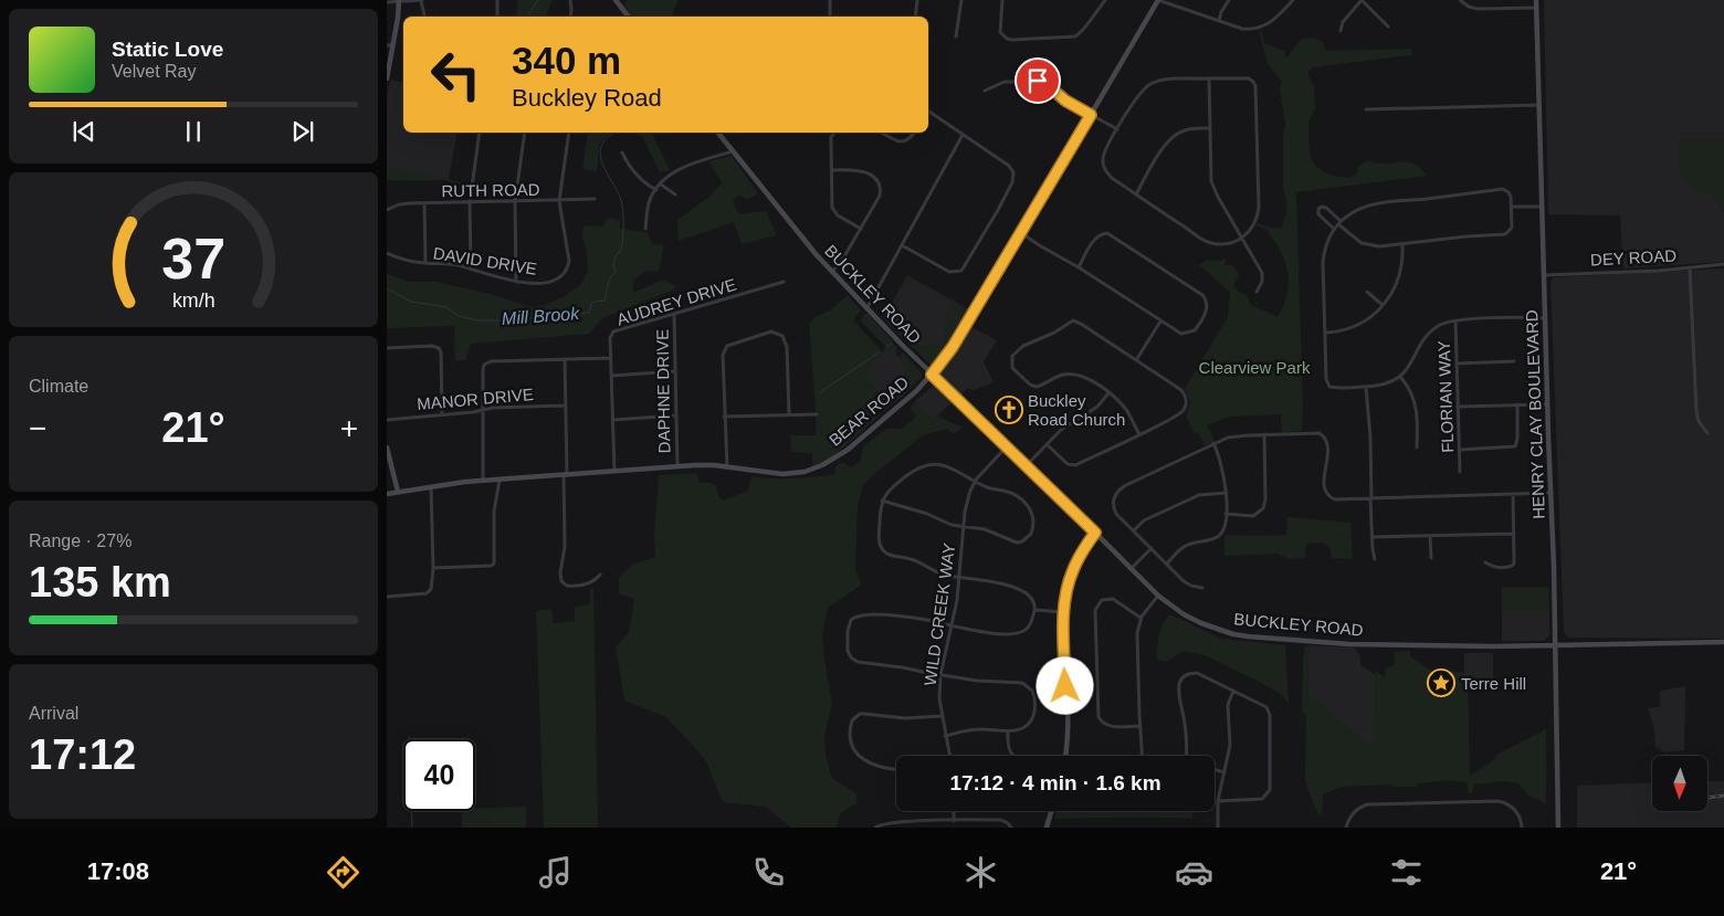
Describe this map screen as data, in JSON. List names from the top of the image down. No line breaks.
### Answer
{"streets":{"main road":["BUCKLEY ROAD","BEAR ROAD","HENRY CLAY BOULEVARD"],"street":["RUTH ROAD","DEY ROAD","DAVID DRIVE","AUDREY DRIVE","DAPHNE DRIVE","FLORIAN WAY","MANOR DRIVE","WILD CREEK WAY"]},"crossings":[["RUTH ROAD","DAVID DRIVE"],["DEY ROAD","HENRY CLAY BOULEVARD"],["BUCKLEY ROAD","BEAR ROAD"],["BUCKLEY ROAD","HENRY CLAY BOULEVARD"],["BUCKLEY ROAD","WILD CREEK WAY"],["AUDREY DRIVE","DAPHNE DRIVE"],["AUDREY DRIVE","BEAR ROAD"],["DAPHNE DRIVE","BEAR ROAD"]],"water":["Mill Brook"],"parks":["Clearview Park"],"places":{"church":["Buckley Road Church"],"place":["Terre Hill"]},"north":"bottom","page":{"turn":["340 m","Buckley Road"],"song":["Static Love","Velvet Ray"],"tile":["Climate",["Range · 27%","135 km"],["Arrival","17:12"]],"heat":["−","21°","+"],"limit":"40","trip":"17:12 · 4 min · 1.6 km","tabs":["17:08","21°"],"gauge":["37","km/h"]}}
